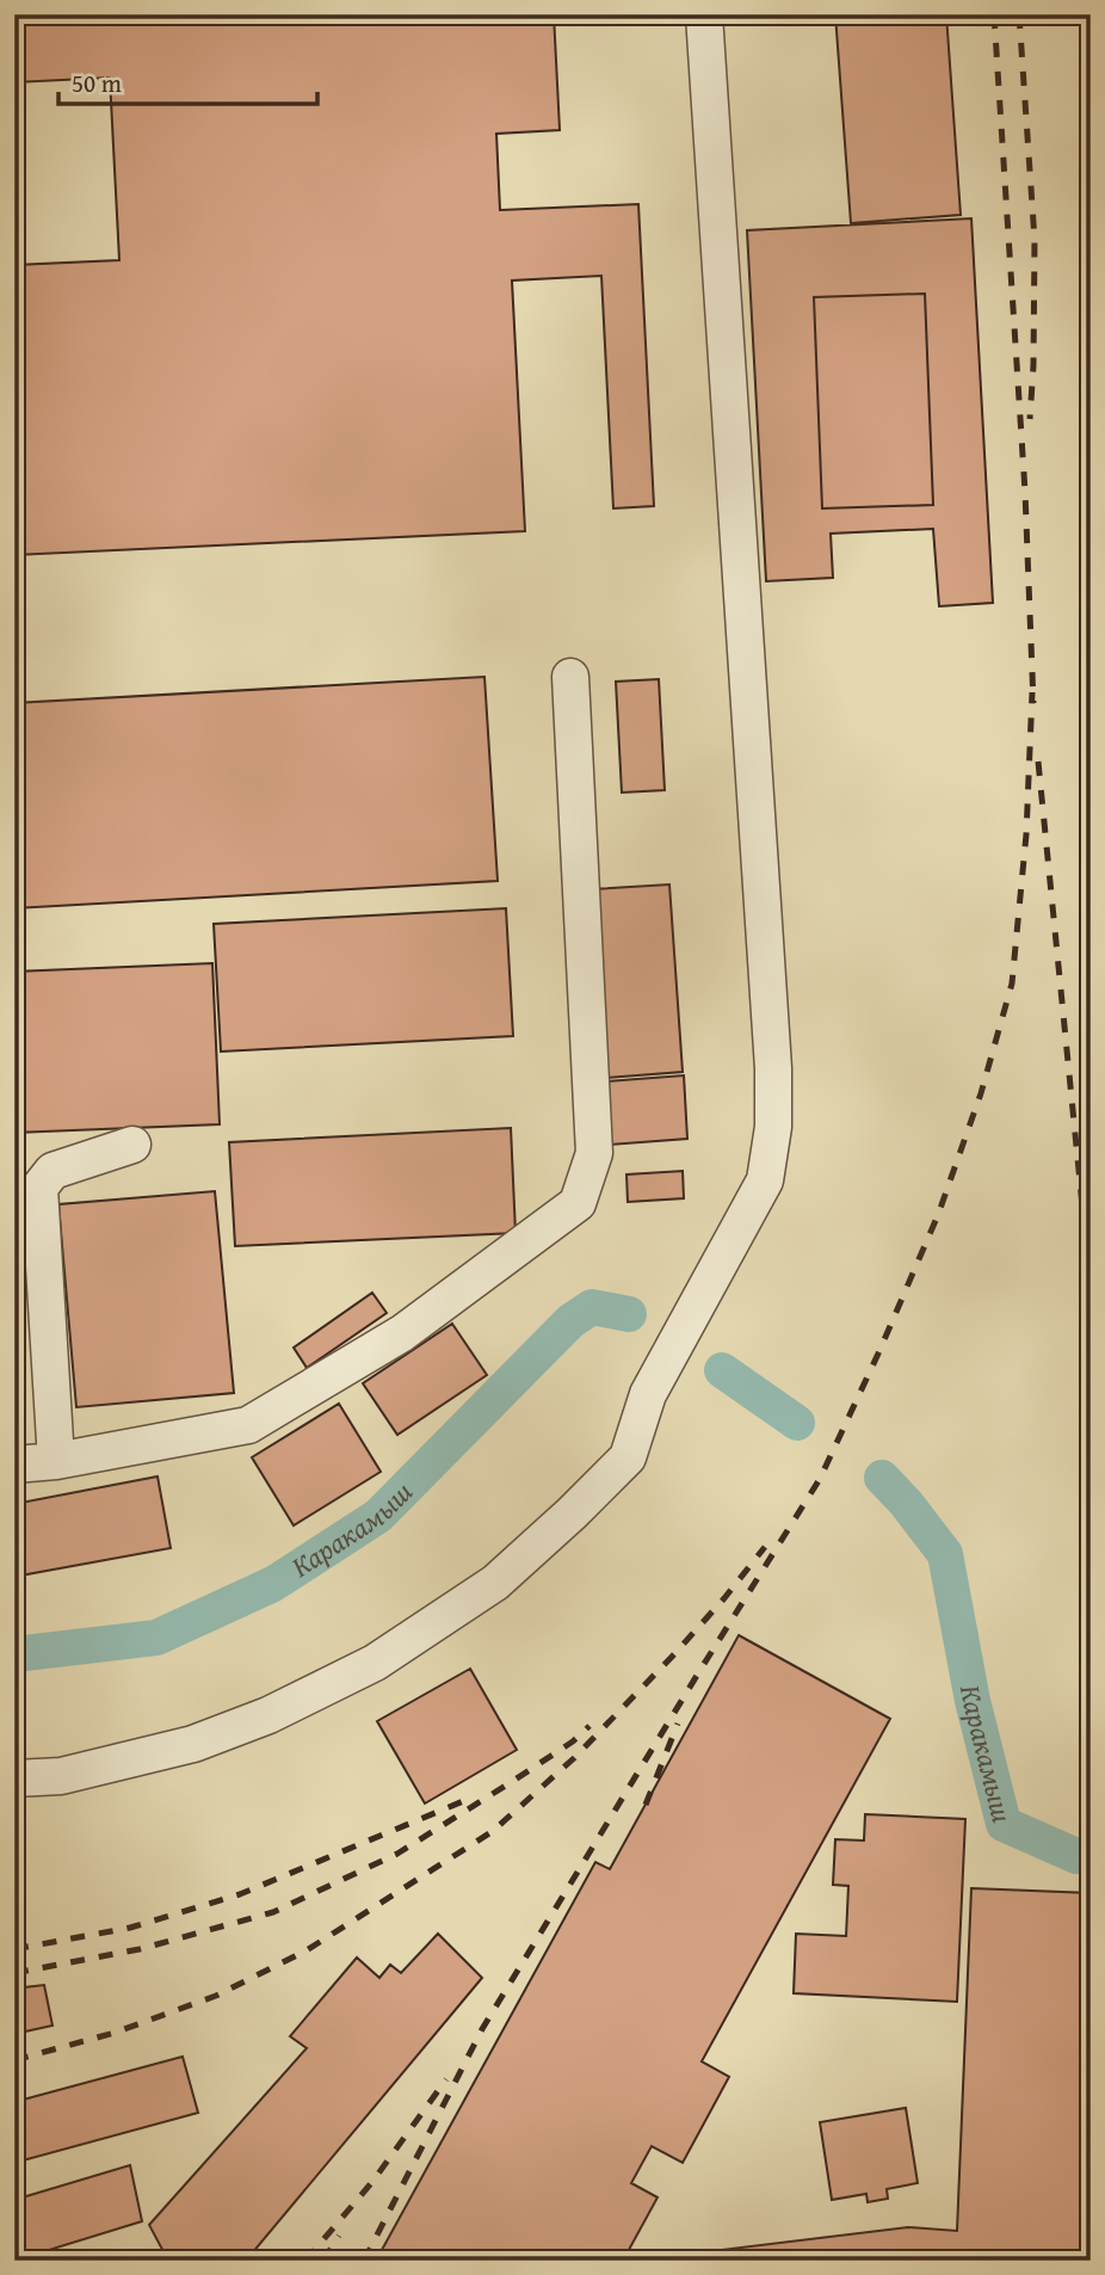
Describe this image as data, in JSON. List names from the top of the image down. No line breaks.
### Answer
{"water":["Каракамыш"],"scale_bar":"50 m"}
